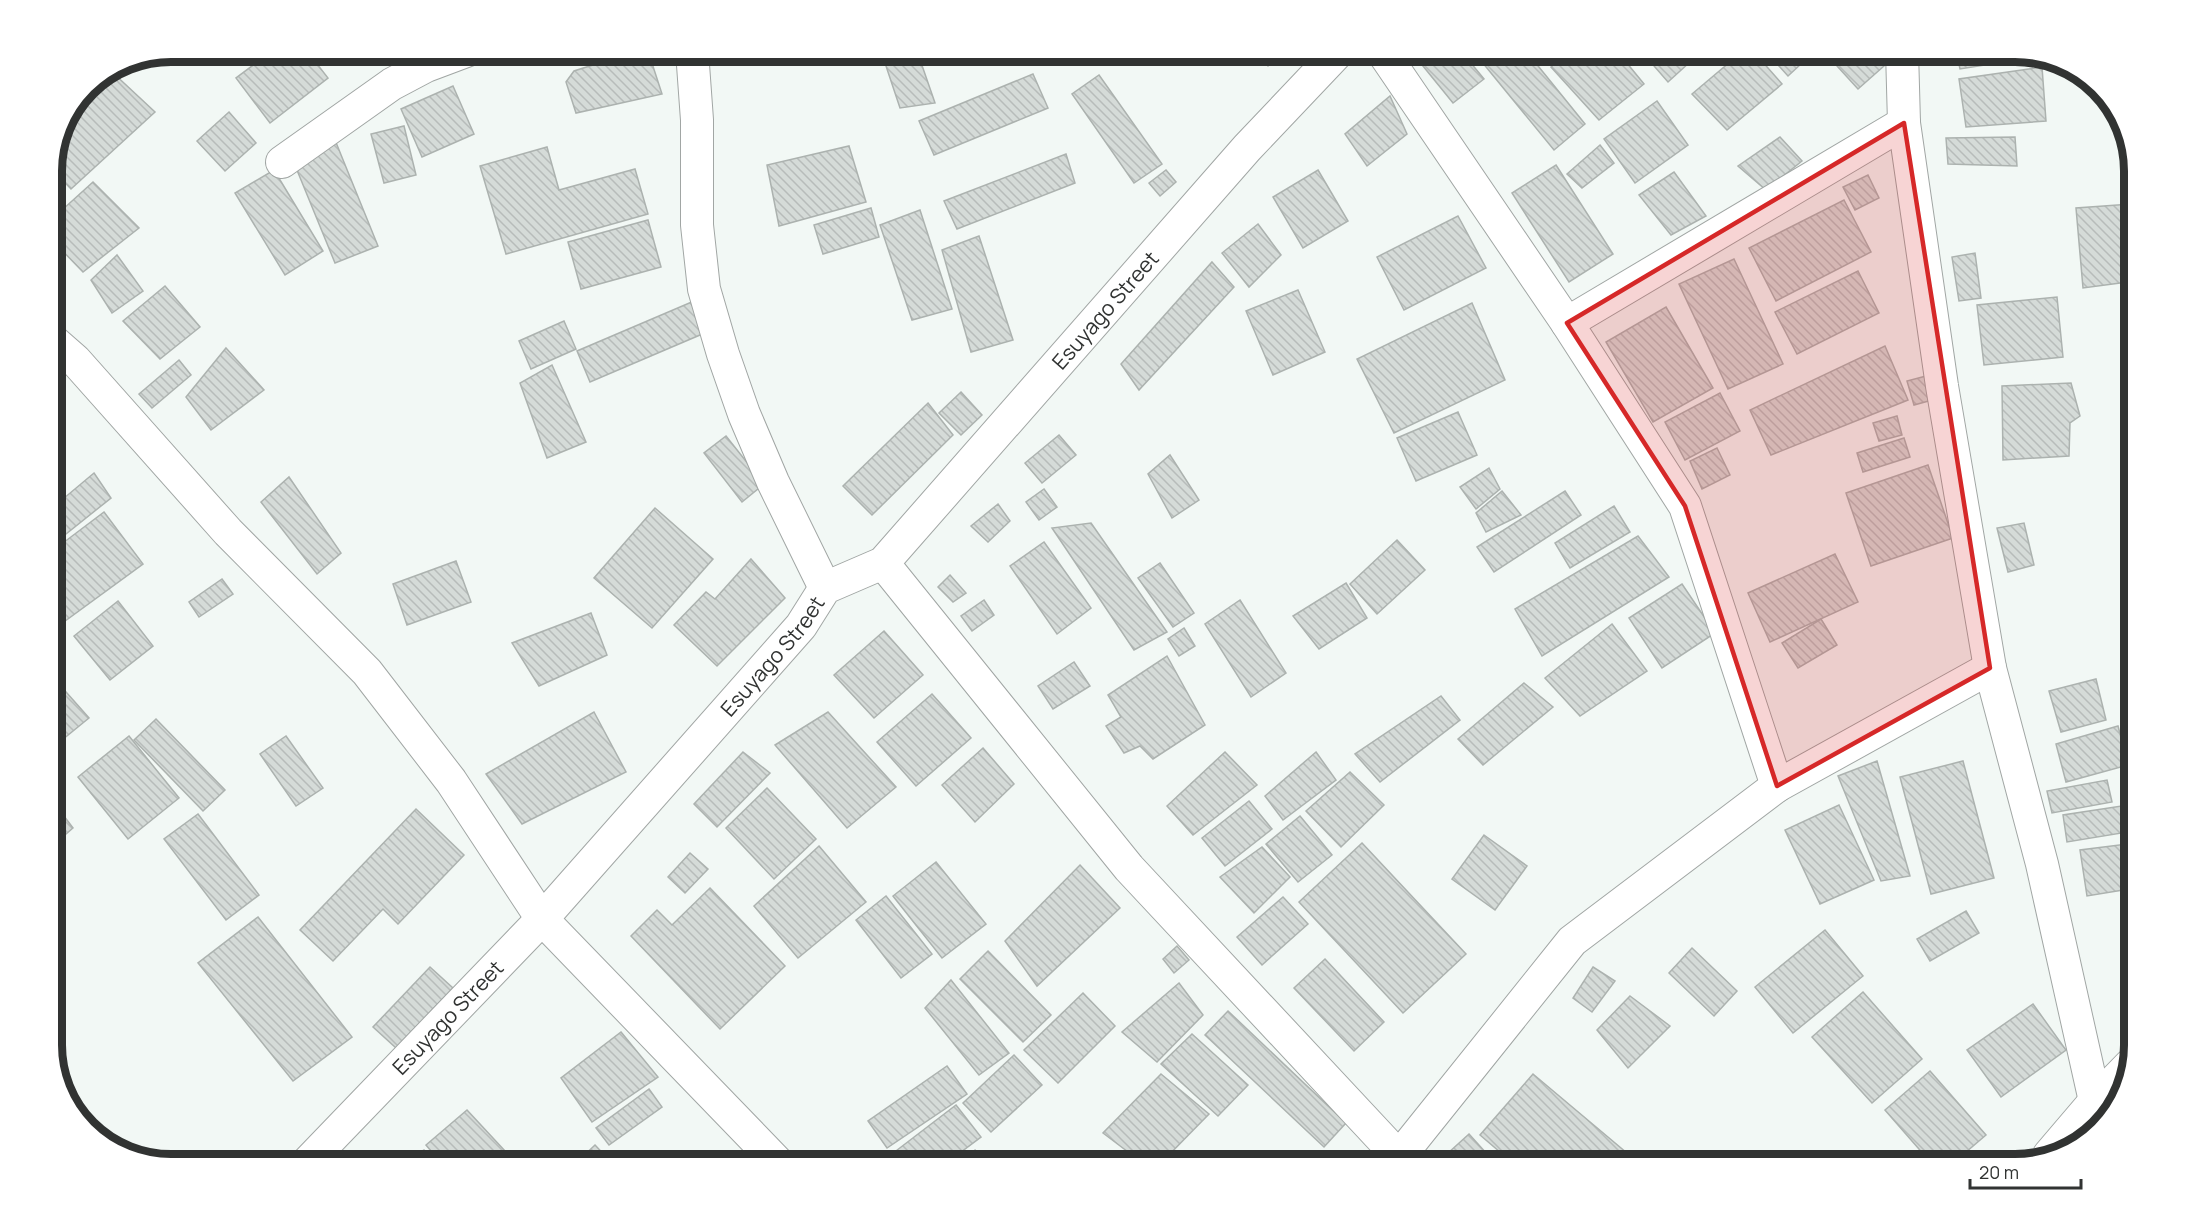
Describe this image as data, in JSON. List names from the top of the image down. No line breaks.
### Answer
{"streets":{"street":["Esuyago Street"]},"scale_bar":"20 m"}
